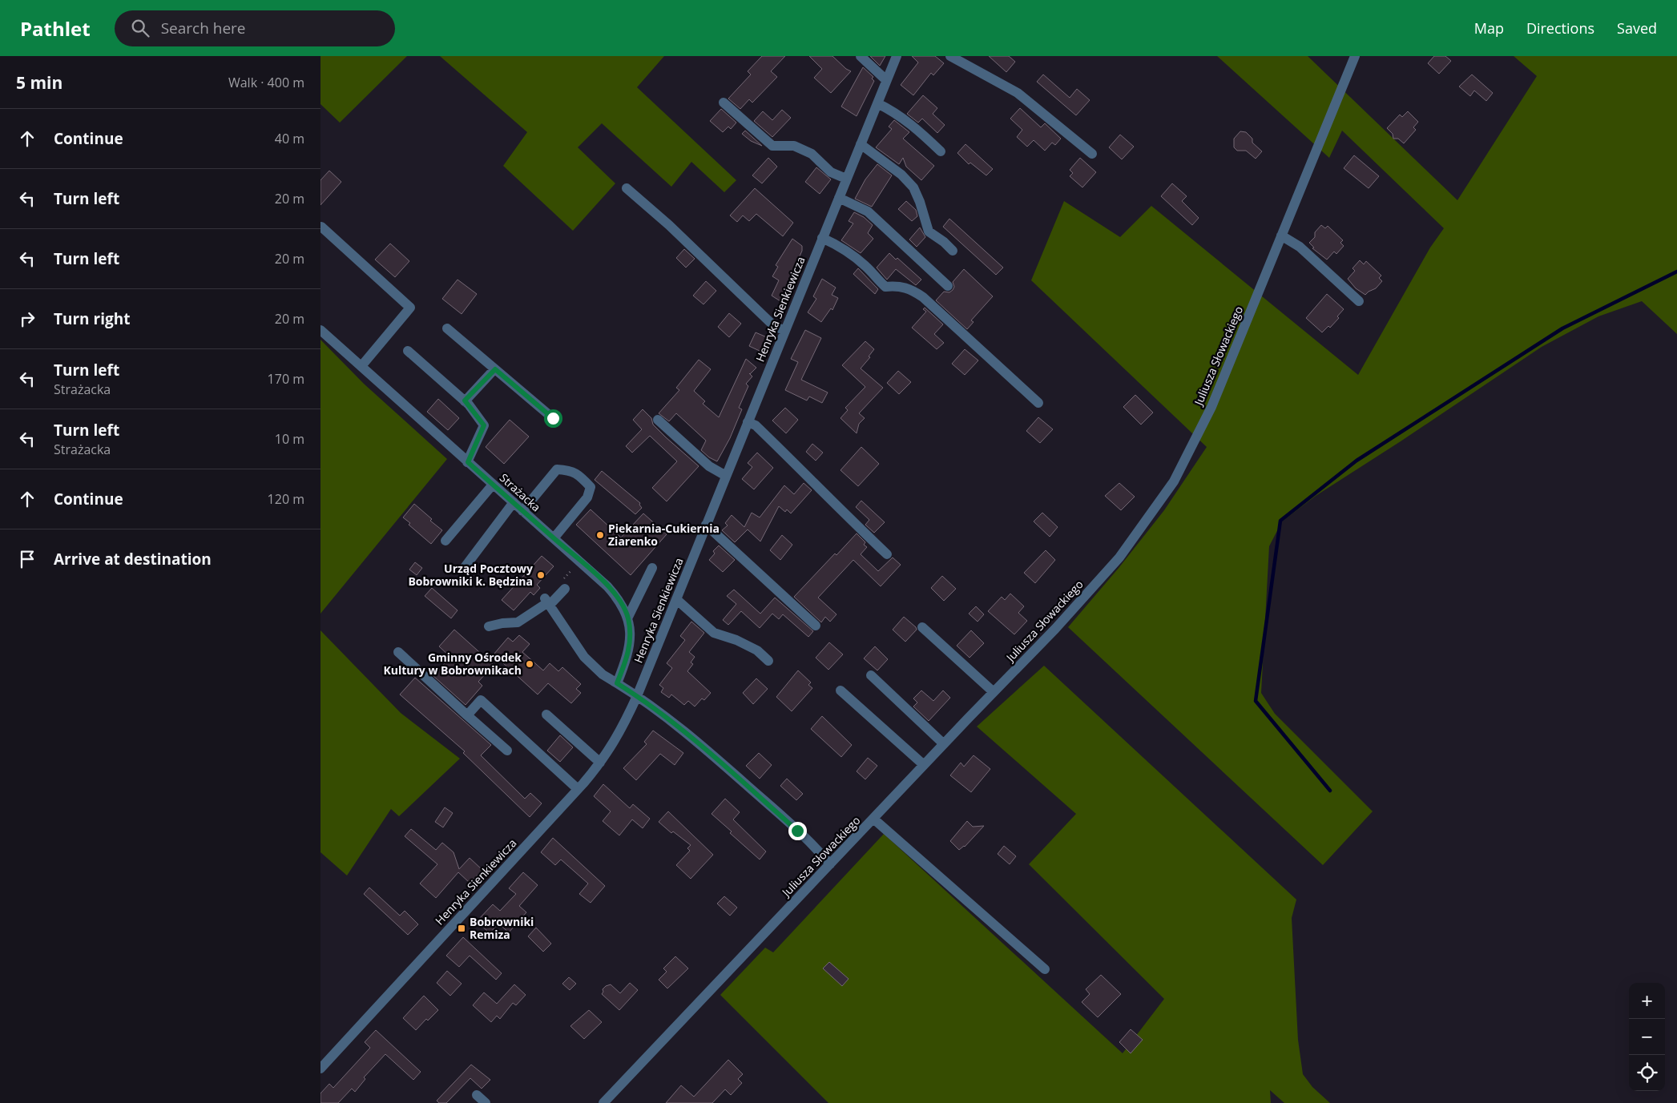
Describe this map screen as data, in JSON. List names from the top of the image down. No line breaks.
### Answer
{"streets":{"street":["Henryka Sienkiewicza","Juliusza Słowackiego","Strażacka"]},"places":{"other":["Piekarnia-Cukiernia Ziarenko","Urząd Pocztowy Bobrowniki k. Będzina","Gminny Ośrodek Kultury w Bobrownikach"],"transit":["Bobrowniki Remiza"]},"page":{"header":"Pathlet","search":"Search here","nav":["Map","Directions","Saved"],"heading":["5 min","Walk · 400 m"],"list":[["Continue","40 m"],["Turn left","20 m"],["Turn left","20 m"],["Turn right","20 m"],["Turn left","Strażacka","170 m"],["Turn left","Strażacka","10 m"],["Continue","120 m"],"Arrive at destination"],"map_buttons":["+","−"]}}
